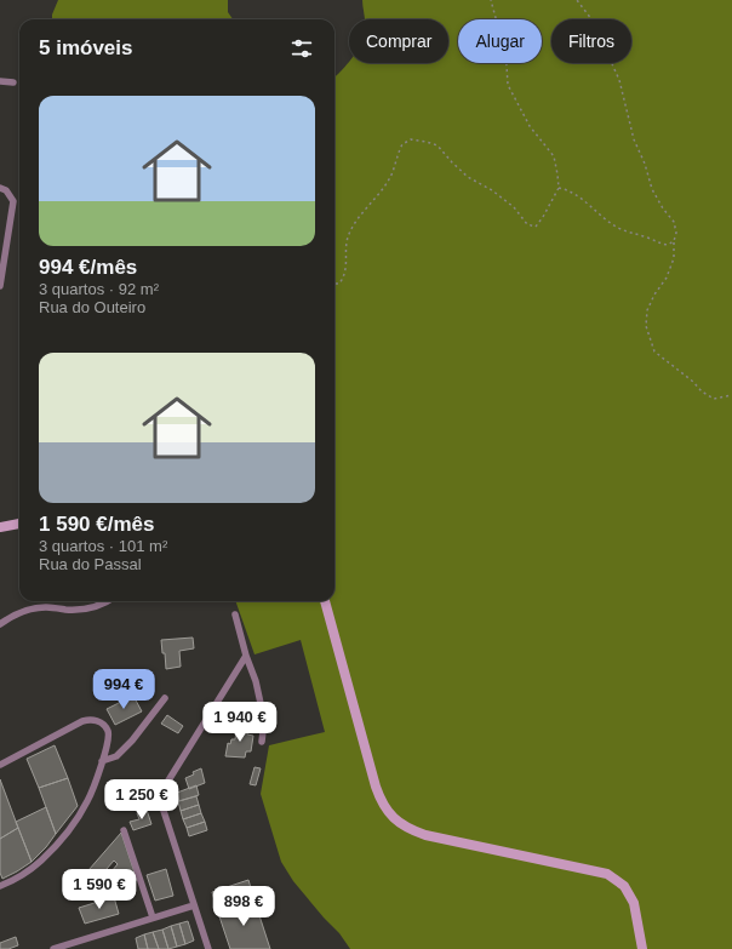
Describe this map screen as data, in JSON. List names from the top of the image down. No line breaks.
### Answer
{"page":{"chip":["Comprar","Alugar","Filtros"],"heading":"5 imóveis","list":[{"name":"994 €/mês","note":"3 quartos · 92 m² · Rua do Outeiro"},{"name":"1 590 €/mês","note":"3 quartos · 101 m² · Rua do Passal"}],"price":["994 €","1 940 €","1 250 €","1 590 €","898 €"]}}
